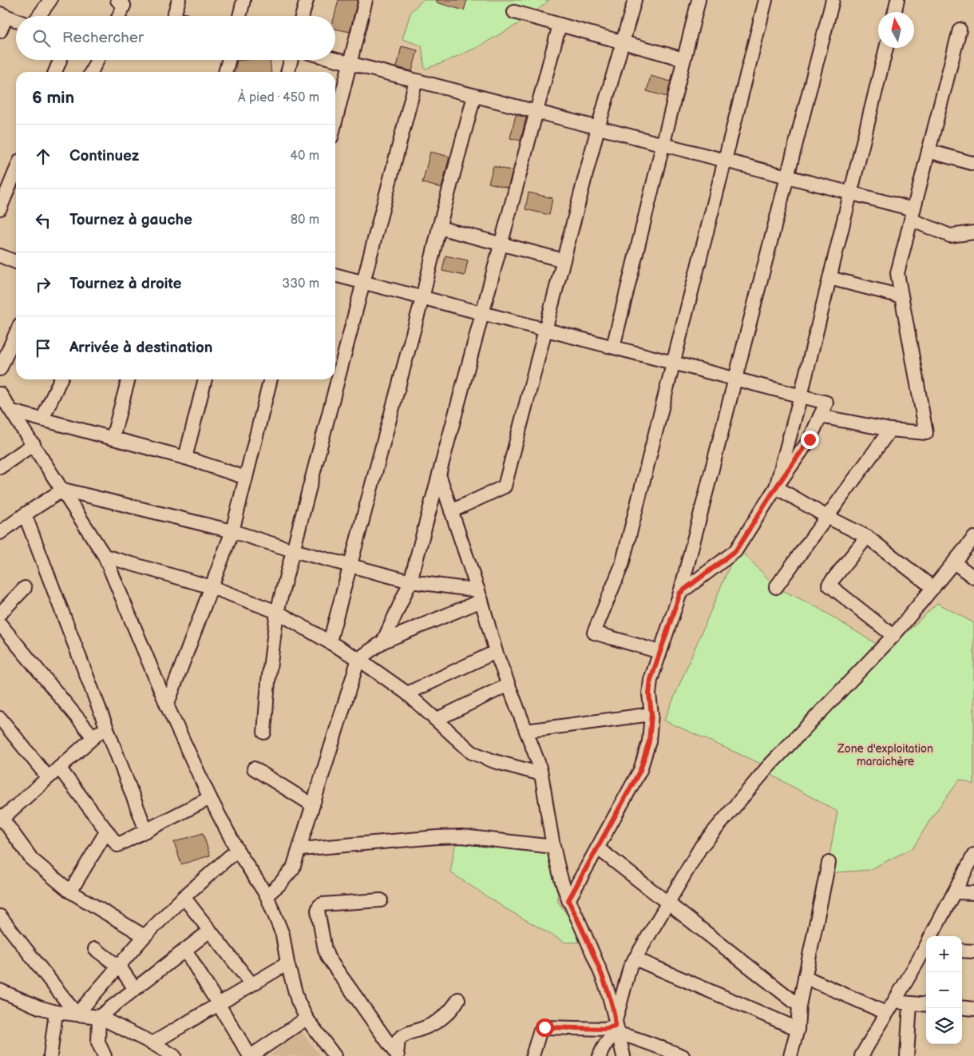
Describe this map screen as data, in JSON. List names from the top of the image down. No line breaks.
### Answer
{"parks":["Zone d'exploitation maraichère"],"north":"top","page":{"search":"Rechercher","heading":["6 min","À pied · 450 m"],"list":[["Continuez","40 m"],["Tournez à gauche","80 m"],["Tournez à droite","330 m"],"Arrivée à destination"],"map_buttons":["+","−"]}}
